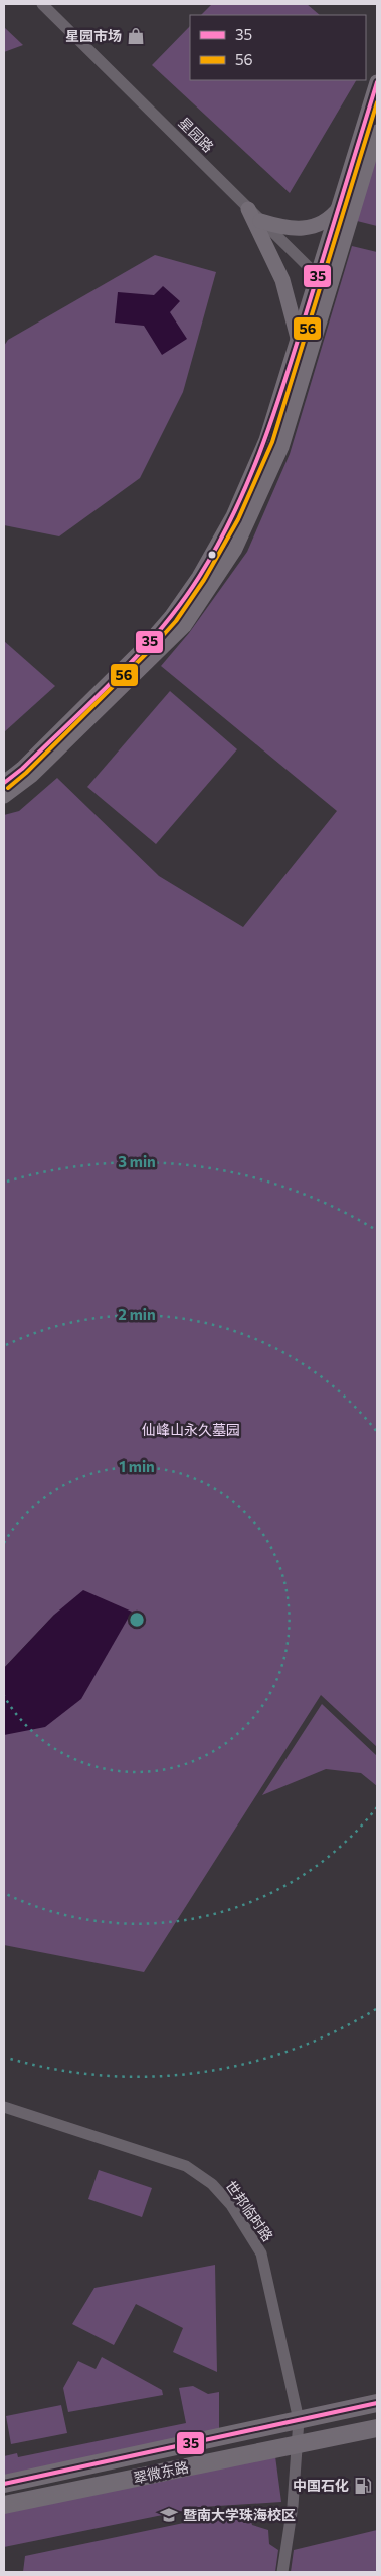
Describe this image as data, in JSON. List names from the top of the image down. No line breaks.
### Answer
{"streets":{"main road":["翠微东路"],"street":["星园路","世邦临时路"]},"crossings":[["世邦临时路","翠微东路"]],"parks":["仙峰山永久墓园"],"places":{"shop":["星园市场"],"fuel station":["中国石化"],"school or university":["暨南大学珠海校区"]},"lines":["transit line 35","transit line 56"],"legend":["35","56"],"rings":["3 min","2 min","1 min"]}
